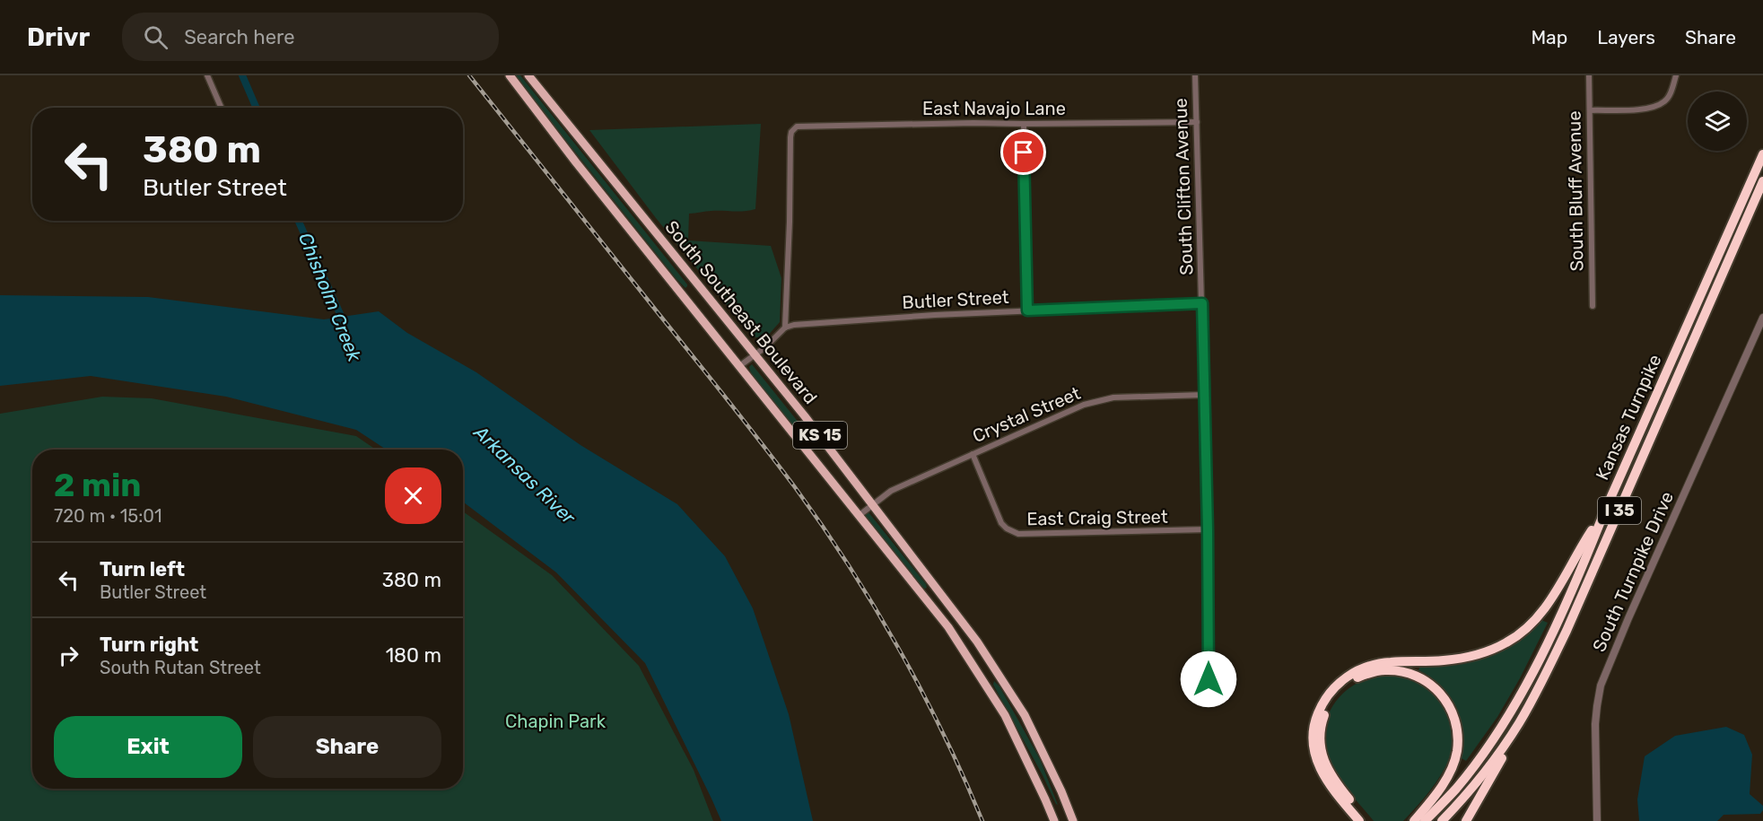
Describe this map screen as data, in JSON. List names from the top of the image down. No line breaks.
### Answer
{"streets":{"highway":["Kansas Turnpike","I 35"],"main road":["South Southeast Boulevard","KS 15"],"street":["East Navajo Lane","South Clifton Avenue","South Bluff Avenue","Butler Street","Crystal Street","East Craig Street","South Turnpike Drive"]},"crossings":[["East Navajo Lane","South Clifton Avenue"],["East Navajo Lane","Butler Street"],["South Clifton Avenue","Butler Street"],["South Clifton Avenue","Crystal Street"],["South Clifton Avenue","East Craig Street"],["South Southeast Boulevard","Crystal Street"],["Crystal Street","East Craig Street"]],"water":["Chisholm Creek","Arkansas River"],"parks":["Chapin Park"],"page":{"header":"Drivr","search":"Search here","nav":["Map","Layers","Share"],"turn":["380 m","Butler Street"],"heading":["2 min","720 m · 15:01"],"list":[{"name":"Turn left","note":"Butler Street","value":"380 m"},{"name":"Turn right","note":"South Rutan Street","value":"180 m"}],"buttons":["Exit","Share"]}}
